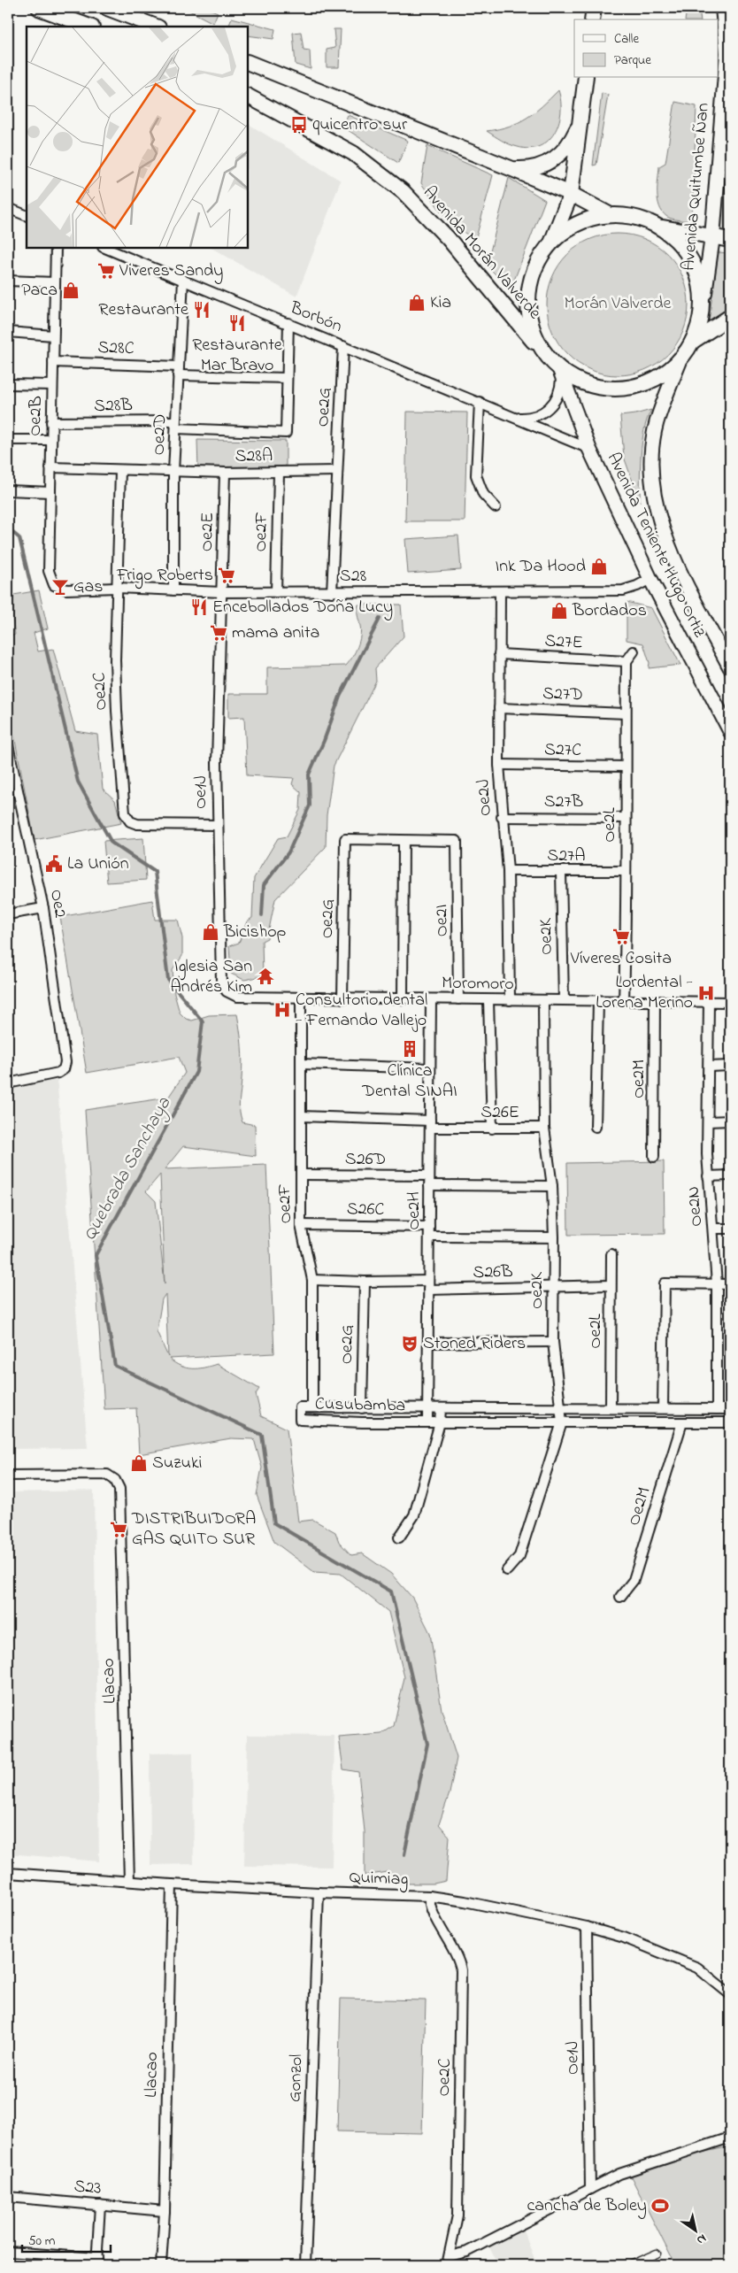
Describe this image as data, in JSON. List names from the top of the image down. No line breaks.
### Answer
{"streets":{"main road":["Avenida Quitumbe Ñan","Avenida Morán Valverde","Avenida Teniente Hugo Ortiz"],"street":["Borbón","S28C","S28B","Oe2G","Oe2B","Oe2D","S28A","Oe2E","Oe2F","S28","S27E","Oe2C","S27D","S27C","Oe1J","Oe2J","S27B","Oe2L","S27A","Oe2","Oe2I","Oe2K","Moromoro","Oe2M","S26E","S26D","Oe2N","S26C","Oe2H","S26B","Cusubamba","Llacao","Quimiag","Gonzol","S23"]},"crossings":[["Borbón","Oe2G"],["Borbón","Oe2D"],["Borbón","Avenida Teniente Hugo Ortiz"],["S28C","S28B"],["S28C","Oe2B"],["S28C","Oe2D"],["S28B","Oe2B"],["S28B","Oe2D"],["Oe2G","S28A"],["Oe2G","Oe2I"],["Oe2G","Moromoro"],["Oe2G","Cusubamba"],["Oe2B","S28A"],["Oe2B","S28"],["Oe2D","S28A"],["Oe2D","S28"],["S28A","Oe2E"],["S28A","Oe2F"],["S28A","Oe2C"],["Oe2E","S28"],["Oe2E","Oe1J"],["Oe2F","S28"],["Oe2F","Moromoro"],["Oe2F","S26E"],["Oe2F","S26D"],["Oe2F","S26C"],["Oe2F","Cusubamba"],["Avenida Teniente Hugo Ortiz","S28"],["S28","Oe2C"],["S28","Oe1J"],["S28","Oe2J"],["S27E","Oe2J"],["S27E","Oe2L"],["Oe2C","Oe1J"],["Oe2C","Quimiag"],["S27D","Oe2J"],["S27D","Oe2L"],["S27C","Oe2J"],["S27C","Oe2L"],["Oe1J","Moromoro"],["Oe1J","Quimiag"],["Oe2J","S27B"],["Oe2J","S27A"],["Oe2J","Moromoro"],["S27B","Oe2L"],["Oe2L","S27A"],["Oe2L","Moromoro"],["Oe2L","S26B"],["Oe2L","Cusubamba"],["S27A","Oe2K"],["Oe2I","Moromoro"],["Oe2K","Moromoro"],["Oe2K","S26E"],["Oe2K","S26B"],["Oe2K","Cusubamba"],["Moromoro","Oe2M"],["Moromoro","Oe2N"],["Moromoro","Oe2H"],["Oe2M","Cusubamba"],["S26E","Oe2H"],["S26D","Oe2H"],["Oe2N","Cusubamba"],["S26C","Oe2H"],["Oe2H","S26B"],["Oe2H","Cusubamba"],["Llacao","Quimiag"],["Llacao","S23"],["Quimiag","Gonzol"]],"water":["Quebrada Sanchaya"],"parks":["Morán Valverde"],"places":{"bus stop":["quicentro sur"],"supermarket":["Viveres Sandy","Frigo Roberts","mama anita","Víveres Cosita","DISTRIBUIDORA GAS QUITO SUR"],"shop":["Paca","Kia","Ink Da Hood","Bordados","Bicishop","Suzuki"],"restaurant":["Restaurante","Restaurante Mar Bravo","Encebollados Doña Lucy"],"bar":["Gas"],"public building":["La Unión"],"temple":["Iglesia San Andrés Kim"],"hospital":["Lordental - Lorena Merino","Consultorio dental - Fernando Vallejo"],"building":["Clínica Dental SINAI"],"theatre":["Stoned Riders"],"sports":["cancha de Boley"]},"legend":["Calle","Parque"],"scale_bar":"50 m","north":"bottom right"}
